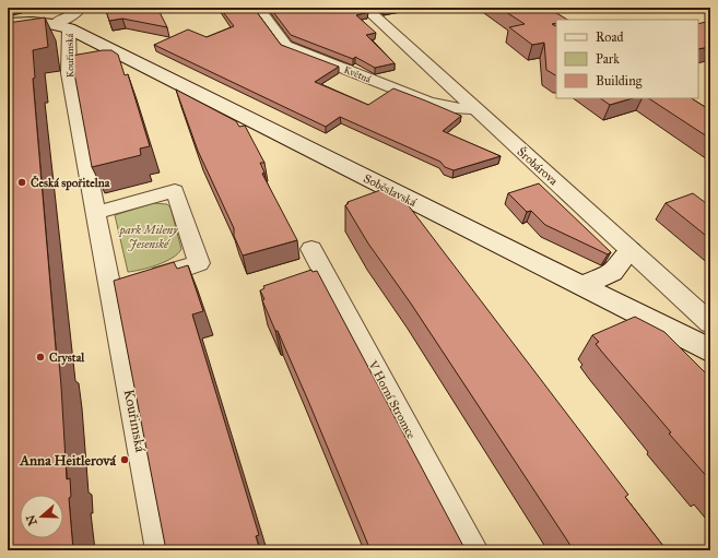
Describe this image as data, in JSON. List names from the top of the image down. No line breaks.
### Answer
{"streets":{"main road":["Soběslavská"],"street":["Kouřimská","Květná","Šrobárova","V Horní Stromce"]},"crossings":[["Kouřimská","Soběslavská"],["Květná","Šrobárova"]],"parks":["park Mileny Jesenské"],"places":["Česká spořitelna","Crystal","Anna Heitlerová"],"legend":["Road","Park","Building"],"north":"left"}
